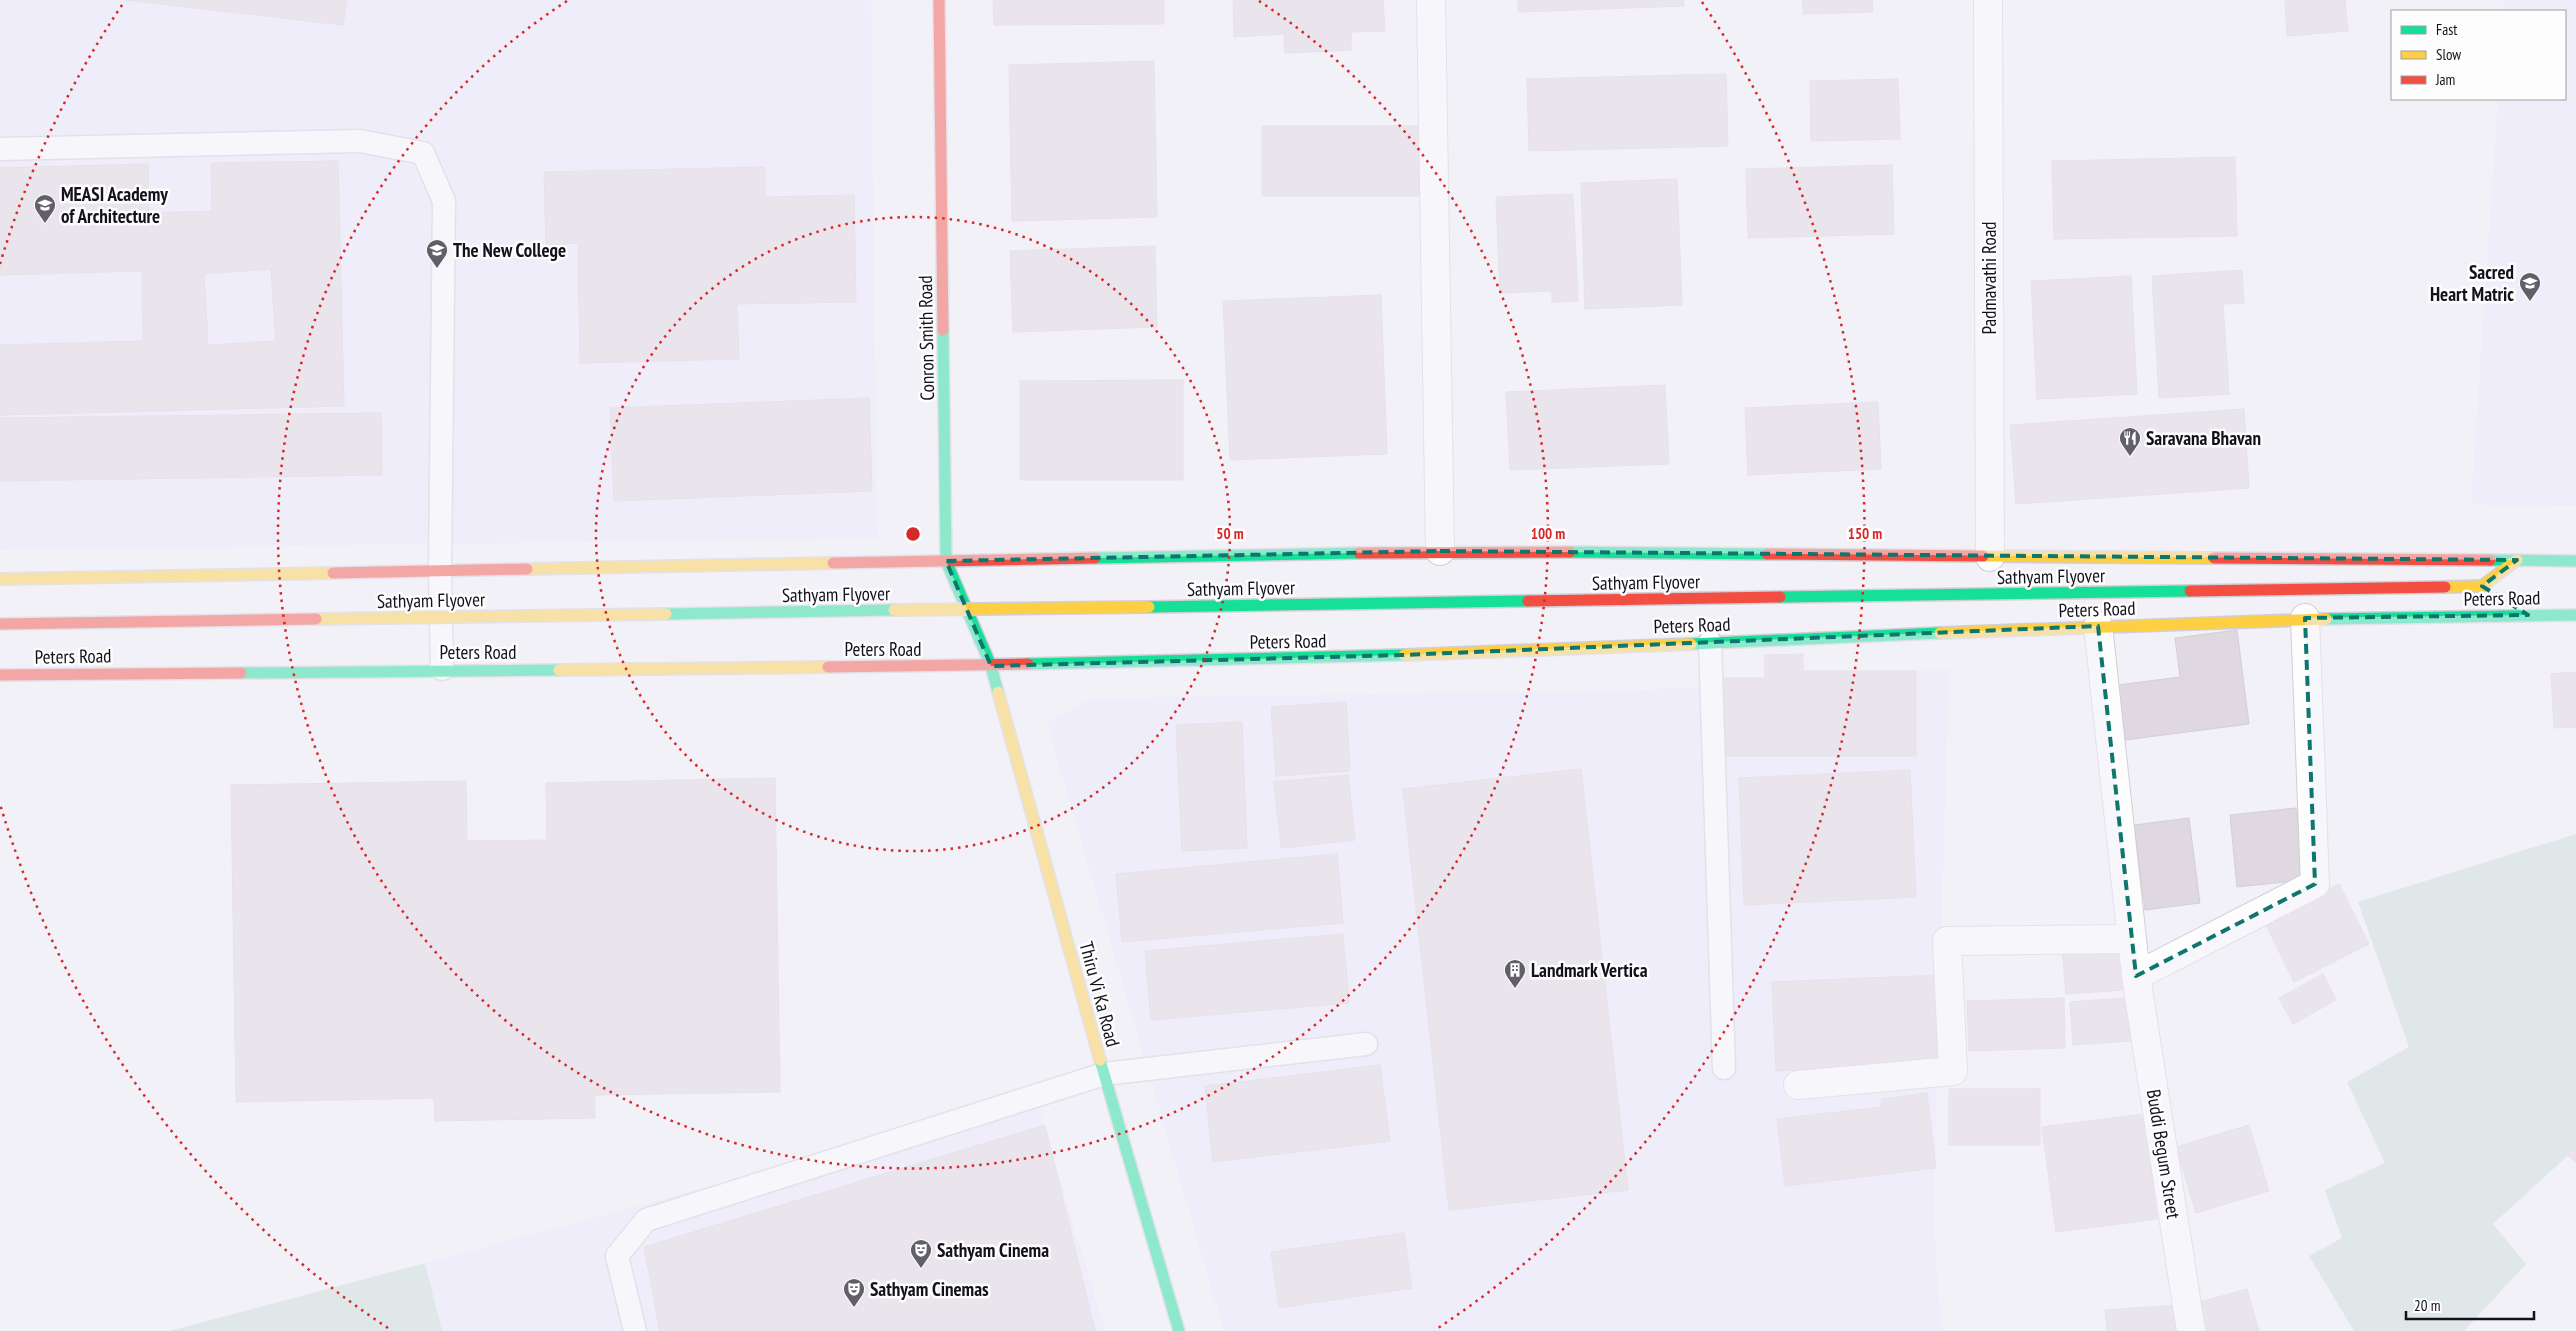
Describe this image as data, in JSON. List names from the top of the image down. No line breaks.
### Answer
{"streets":{"main road":["Conron Smith Road","Sathyam Flyover","Peters Road","Thiru Vi Ka Road"],"street":["Padmavathi Road","Buddi Begum Street"]},"crossings":[["Padmavathi Road","Peters Road"],["Conron Smith Road","Peters Road"],["Conron Smith Road","Thiru Vi Ka Road"],["Sathyam Flyover","Peters Road"],["Peters Road","Thiru Vi Ka Road"],["Peters Road","Buddi Begum Street"]],"places":{"school or university":["MEASI Academy of Architecture","The New College","Sacred Heart Matric"],"restaurant":["Saravana Bhavan"],"building":["Landmark Vertica"],"theatre":["Sathyam Cinema","Sathyam Cinemas"]},"legend":["Fast","Slow","Jam"],"scale_bar":"20 m","rings":["50 m","100 m","150 m"]}
